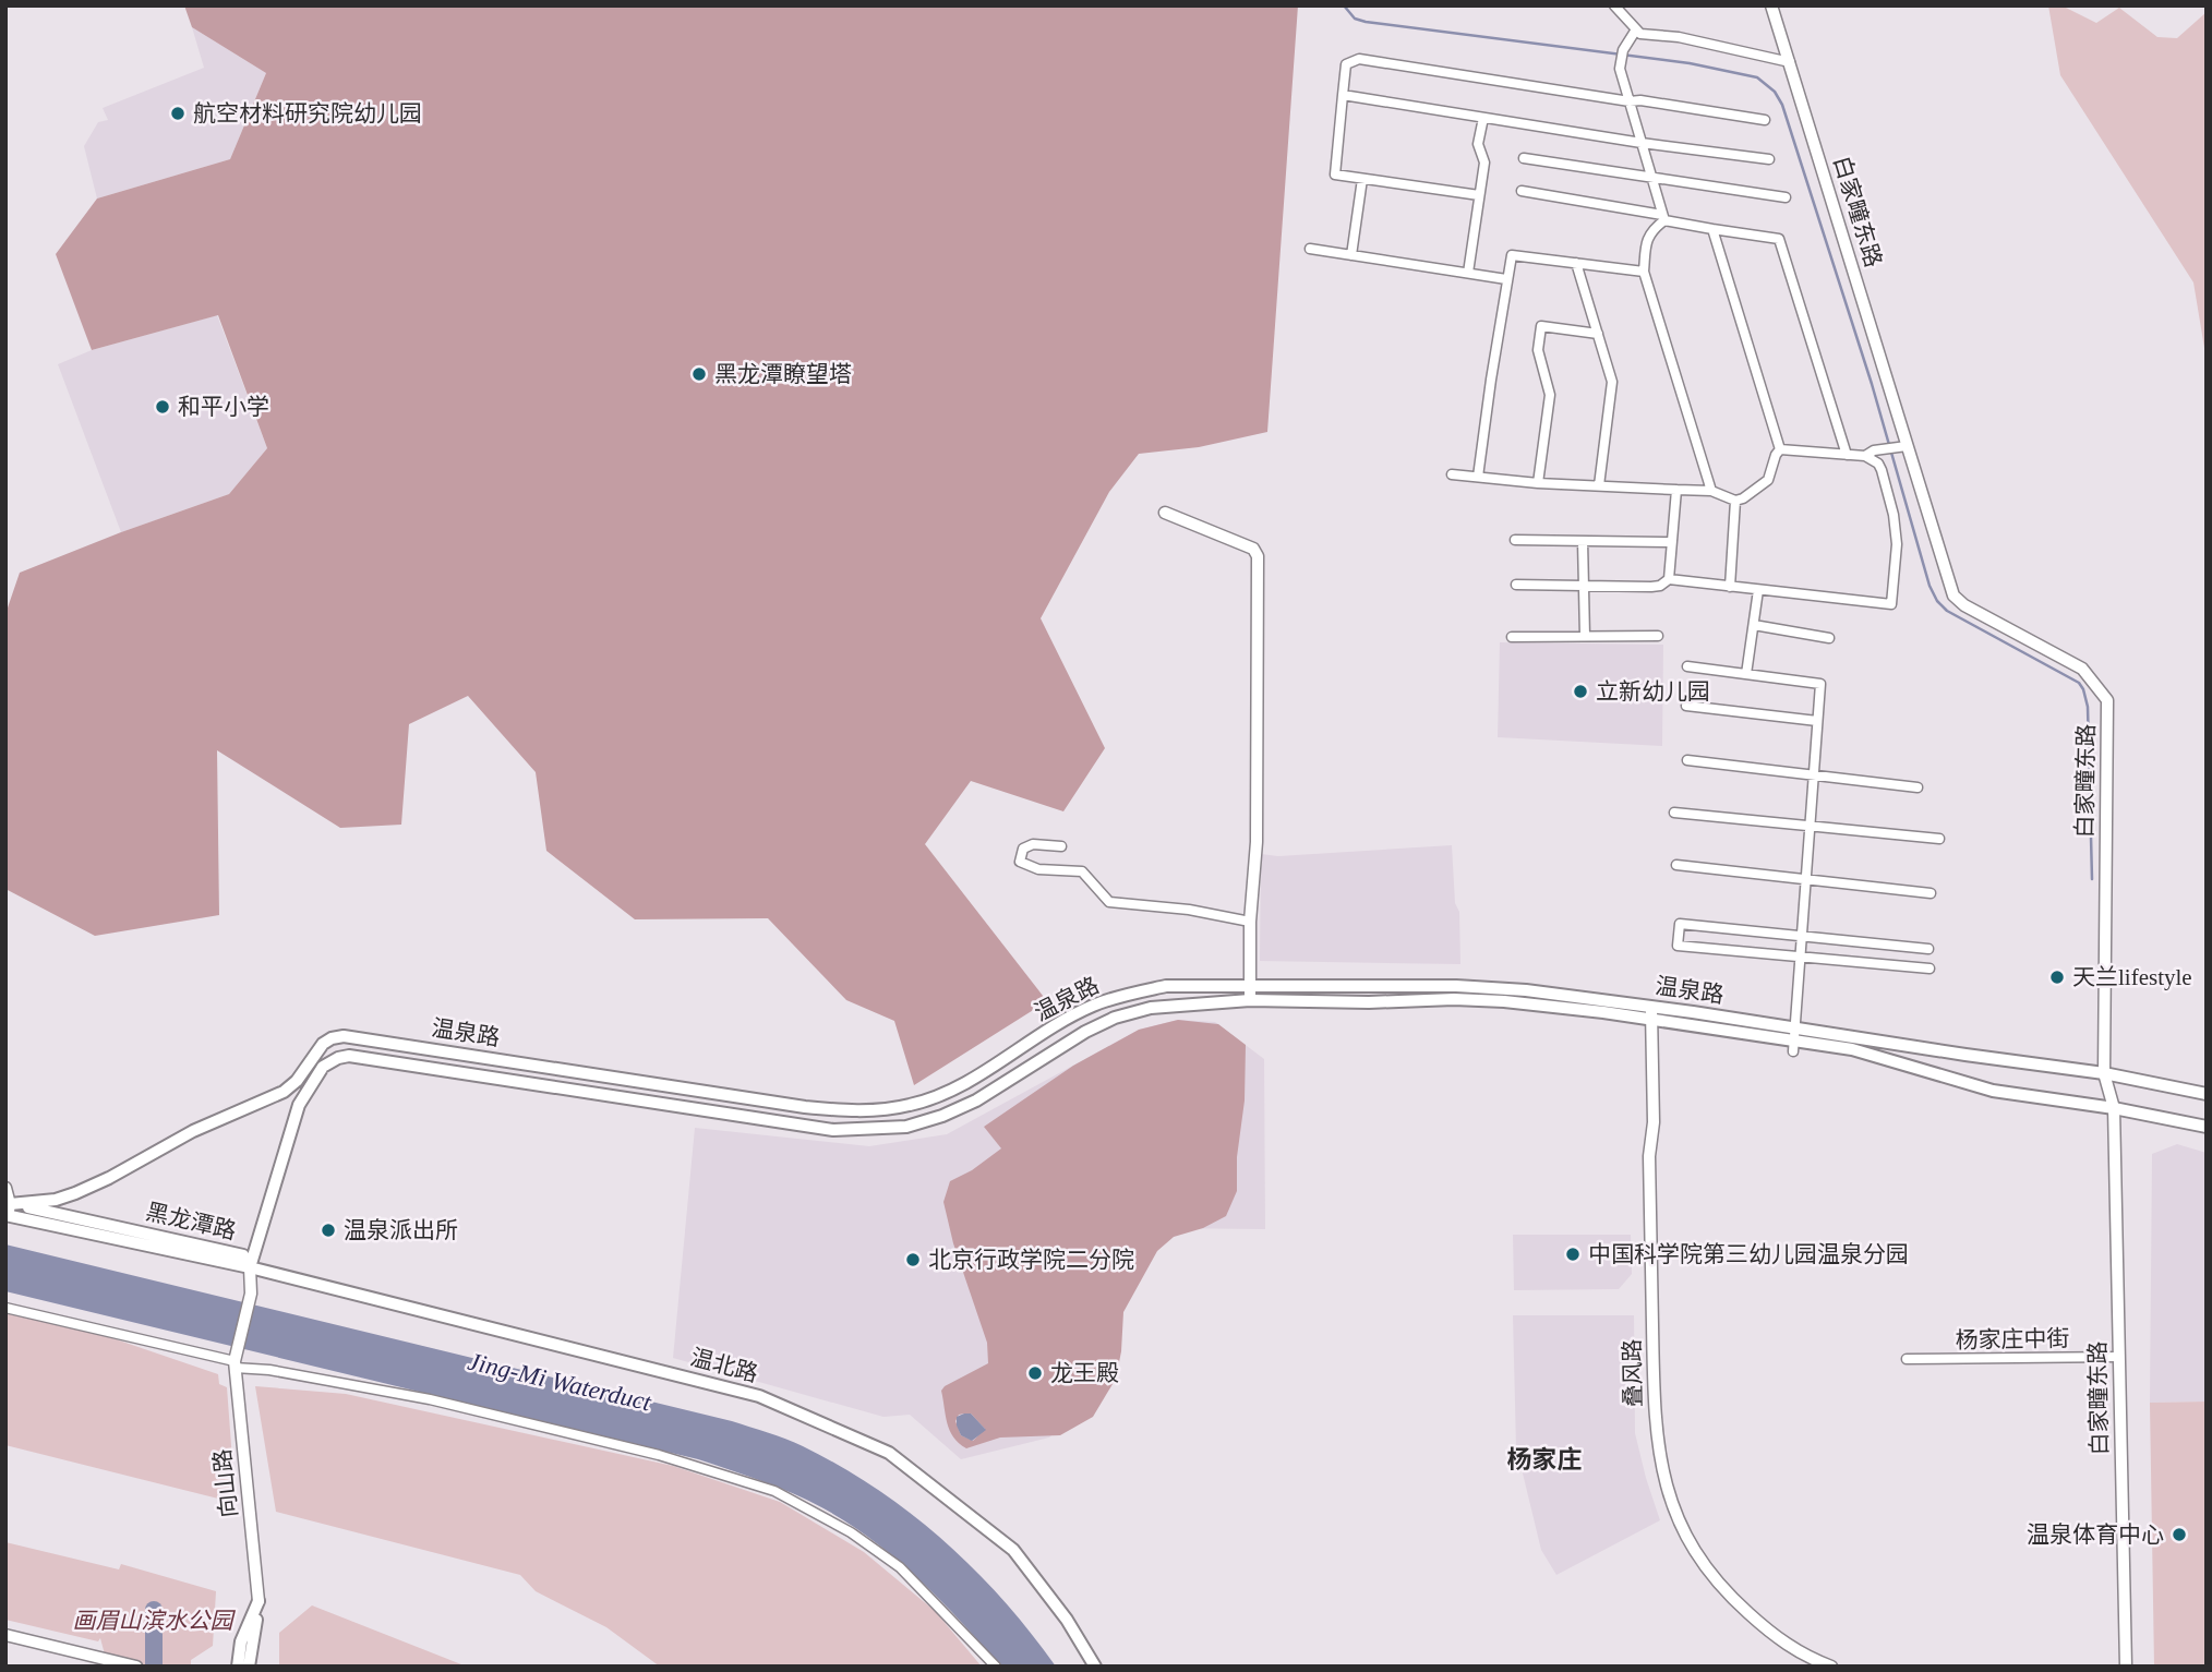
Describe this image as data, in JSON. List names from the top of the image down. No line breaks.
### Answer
{"streets":{"main road":["温泉路","黑龙潭路","温北路","向山路"],"street":["白家疃东路","杨家庄中街","叠风路"]},"crossings":[["白家疃东路","温泉路"],["白家疃东路","杨家庄中街"],["温泉路","黑龙潭路"],["温泉路","温北路"],["温泉路","叠风路"],["温泉路","向山路"],["黑龙潭路","温北路"],["黑龙潭路","向山路"],["温北路","向山路"]],"districts":["杨家庄"],"water":["Jing-Mi Waterduct"],"parks":["画眉山滨水公园"],"places":["航空材料研究院幼儿园","黑龙潭瞭望塔","和平小学","立新幼儿园","天兰lifestyle","温泉派出所","中国科学院第三幼儿园温泉分园","北京行政学院二分院","龙王殿","温泉体育中心"]}
